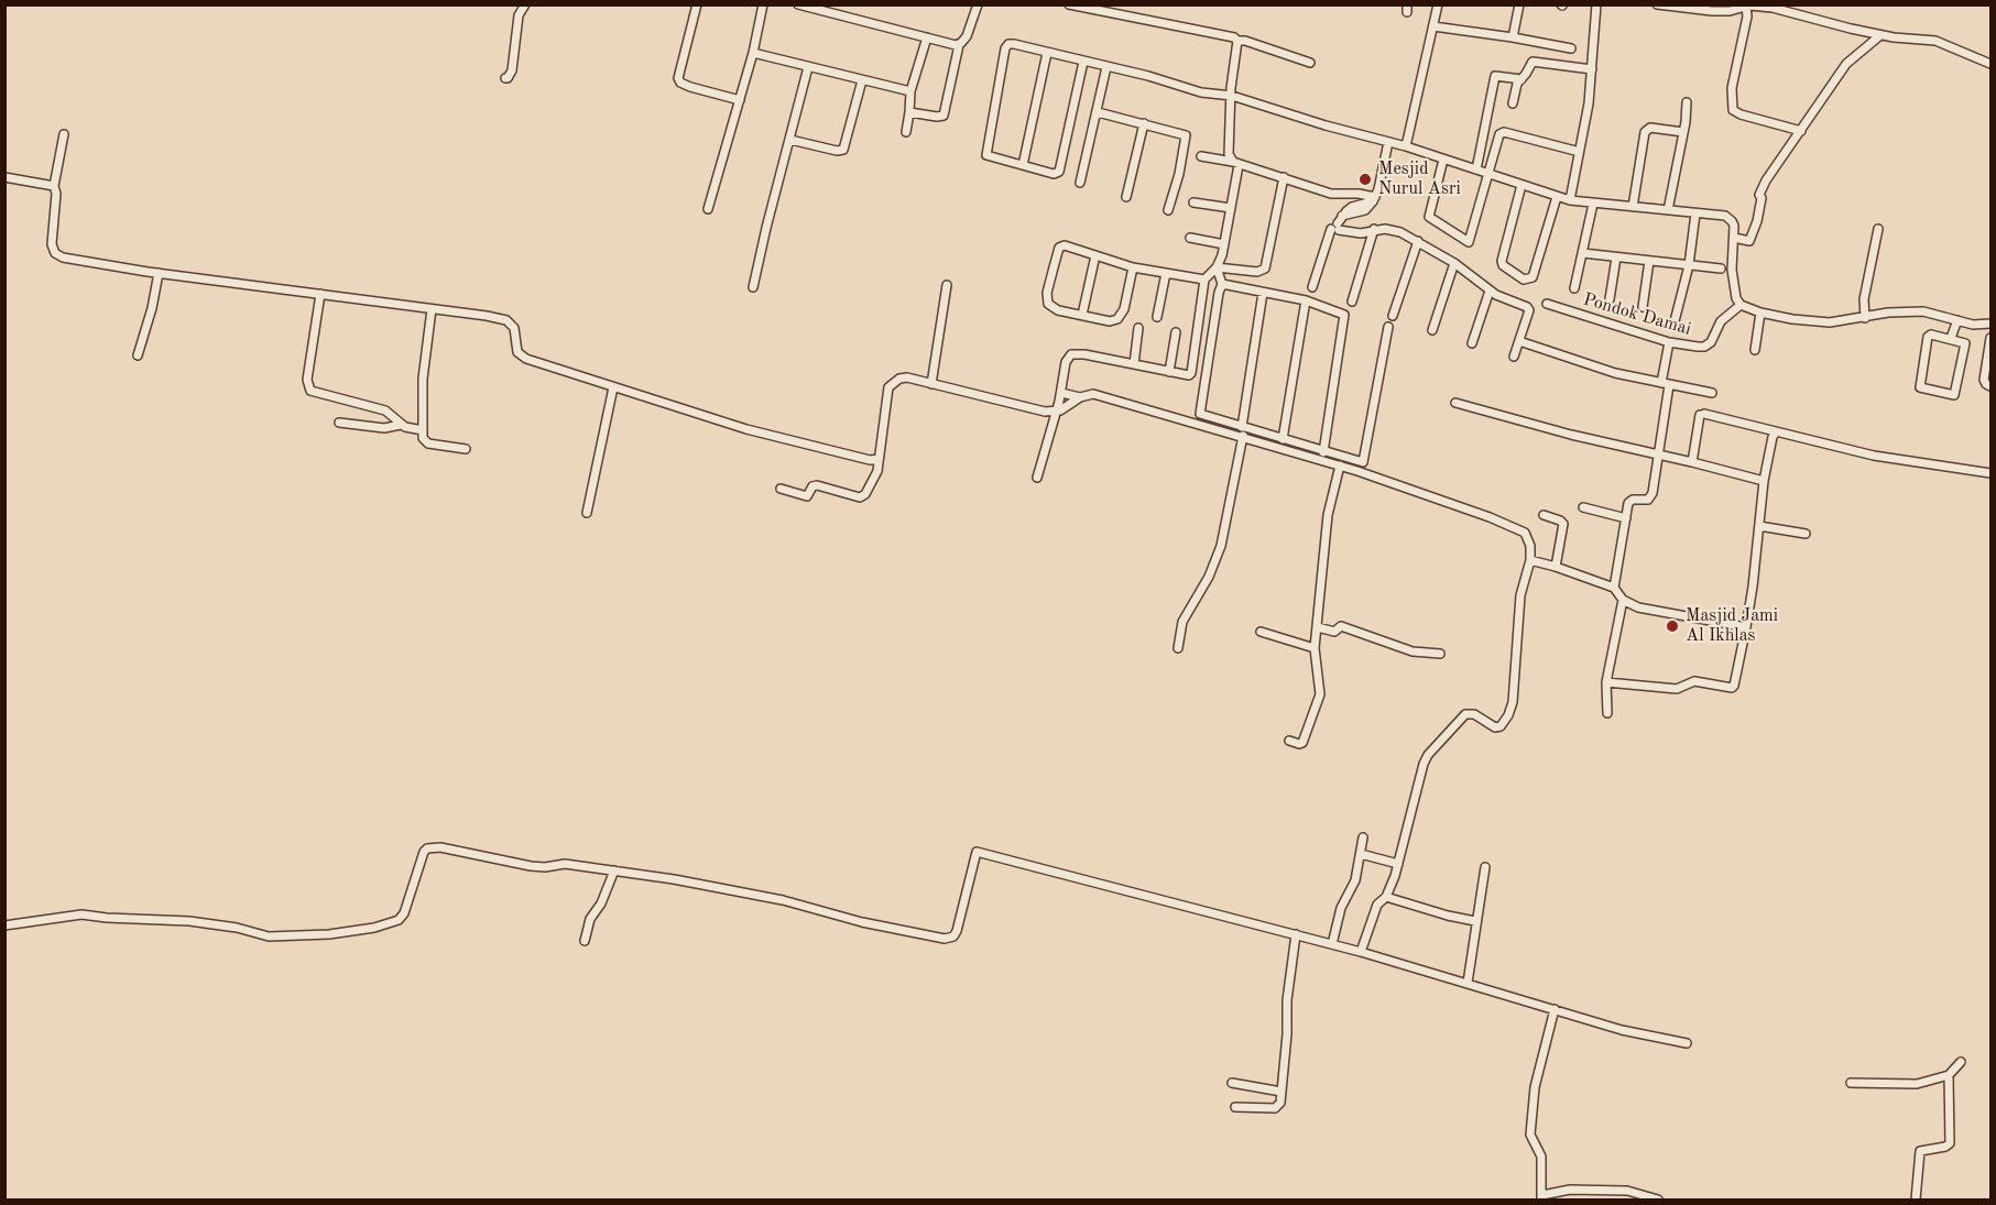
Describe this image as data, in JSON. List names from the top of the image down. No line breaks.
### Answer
{"streets":{"street":["Pondok Damai"]},"places":["Mesjid Nurul Asri","Masjid Jami Al Ikhlas"]}
